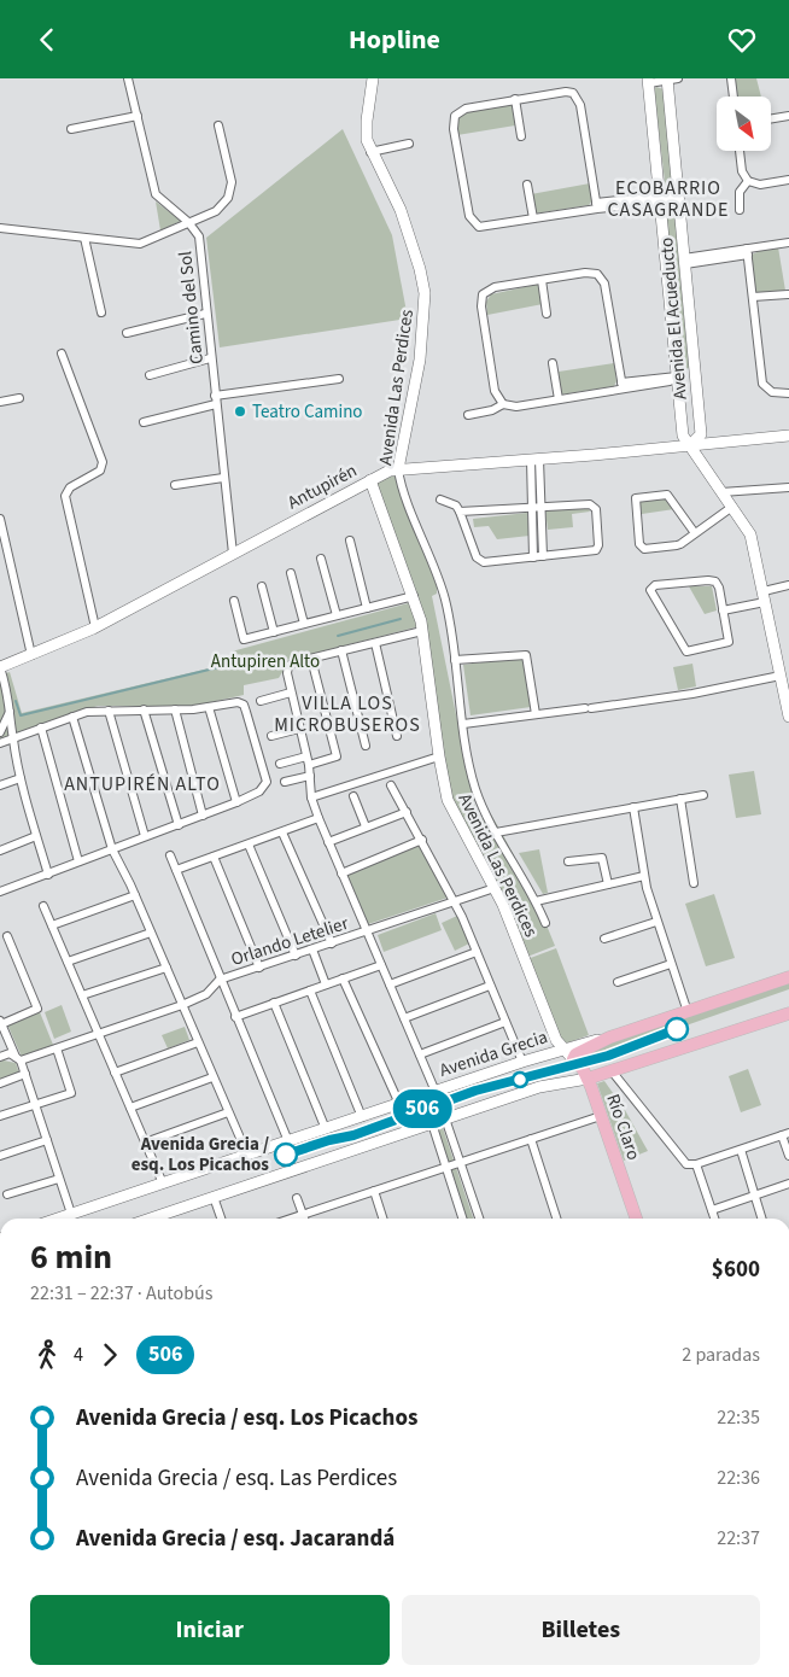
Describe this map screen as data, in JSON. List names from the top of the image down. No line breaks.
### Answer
{"streets":{"main road":["Avenida Grecia","Río Claro"],"street":["Camino del Sol","Avenida El Acueducto","Avenida Las Perdices","Antupirén","Orlando Letelier"]},"crossings":[["Camino del Sol","Antupirén"],["Avenida El Acueducto","Antupirén"],["Avenida Las Perdices","Antupirén"],["Avenida Las Perdices","Orlando Letelier"],["Avenida Las Perdices","Avenida Grecia"],["Avenida Las Perdices","Río Claro"],["Avenida Grecia","Río Claro"]],"districts":["ECOBARRIO CASAGRANDE","VILLA LOS MICROBUSEROS","ANTUPIRÉN ALTO"],"parks":["Antupiren Alto"],"places":["Teatro Camino","Avenida Grecia / esq. Los Picachos"],"lines":["bus line 506"],"north":"bottom right","page":{"header":"Hopline","on_map":"506","heading":["6 min","22:31 – 22:37 · Autobús","$600"],"legs":["4","506","2 paradas"],"list":[{"name":"Avenida Grecia / esq. Los Picachos","value":"22:35"},{"name":"Avenida Grecia / esq. Las Perdices","value":"22:36"},{"name":"Avenida Grecia / esq. Jacarandá","value":"22:37"}],"buttons":["Iniciar","Billetes"]}}
